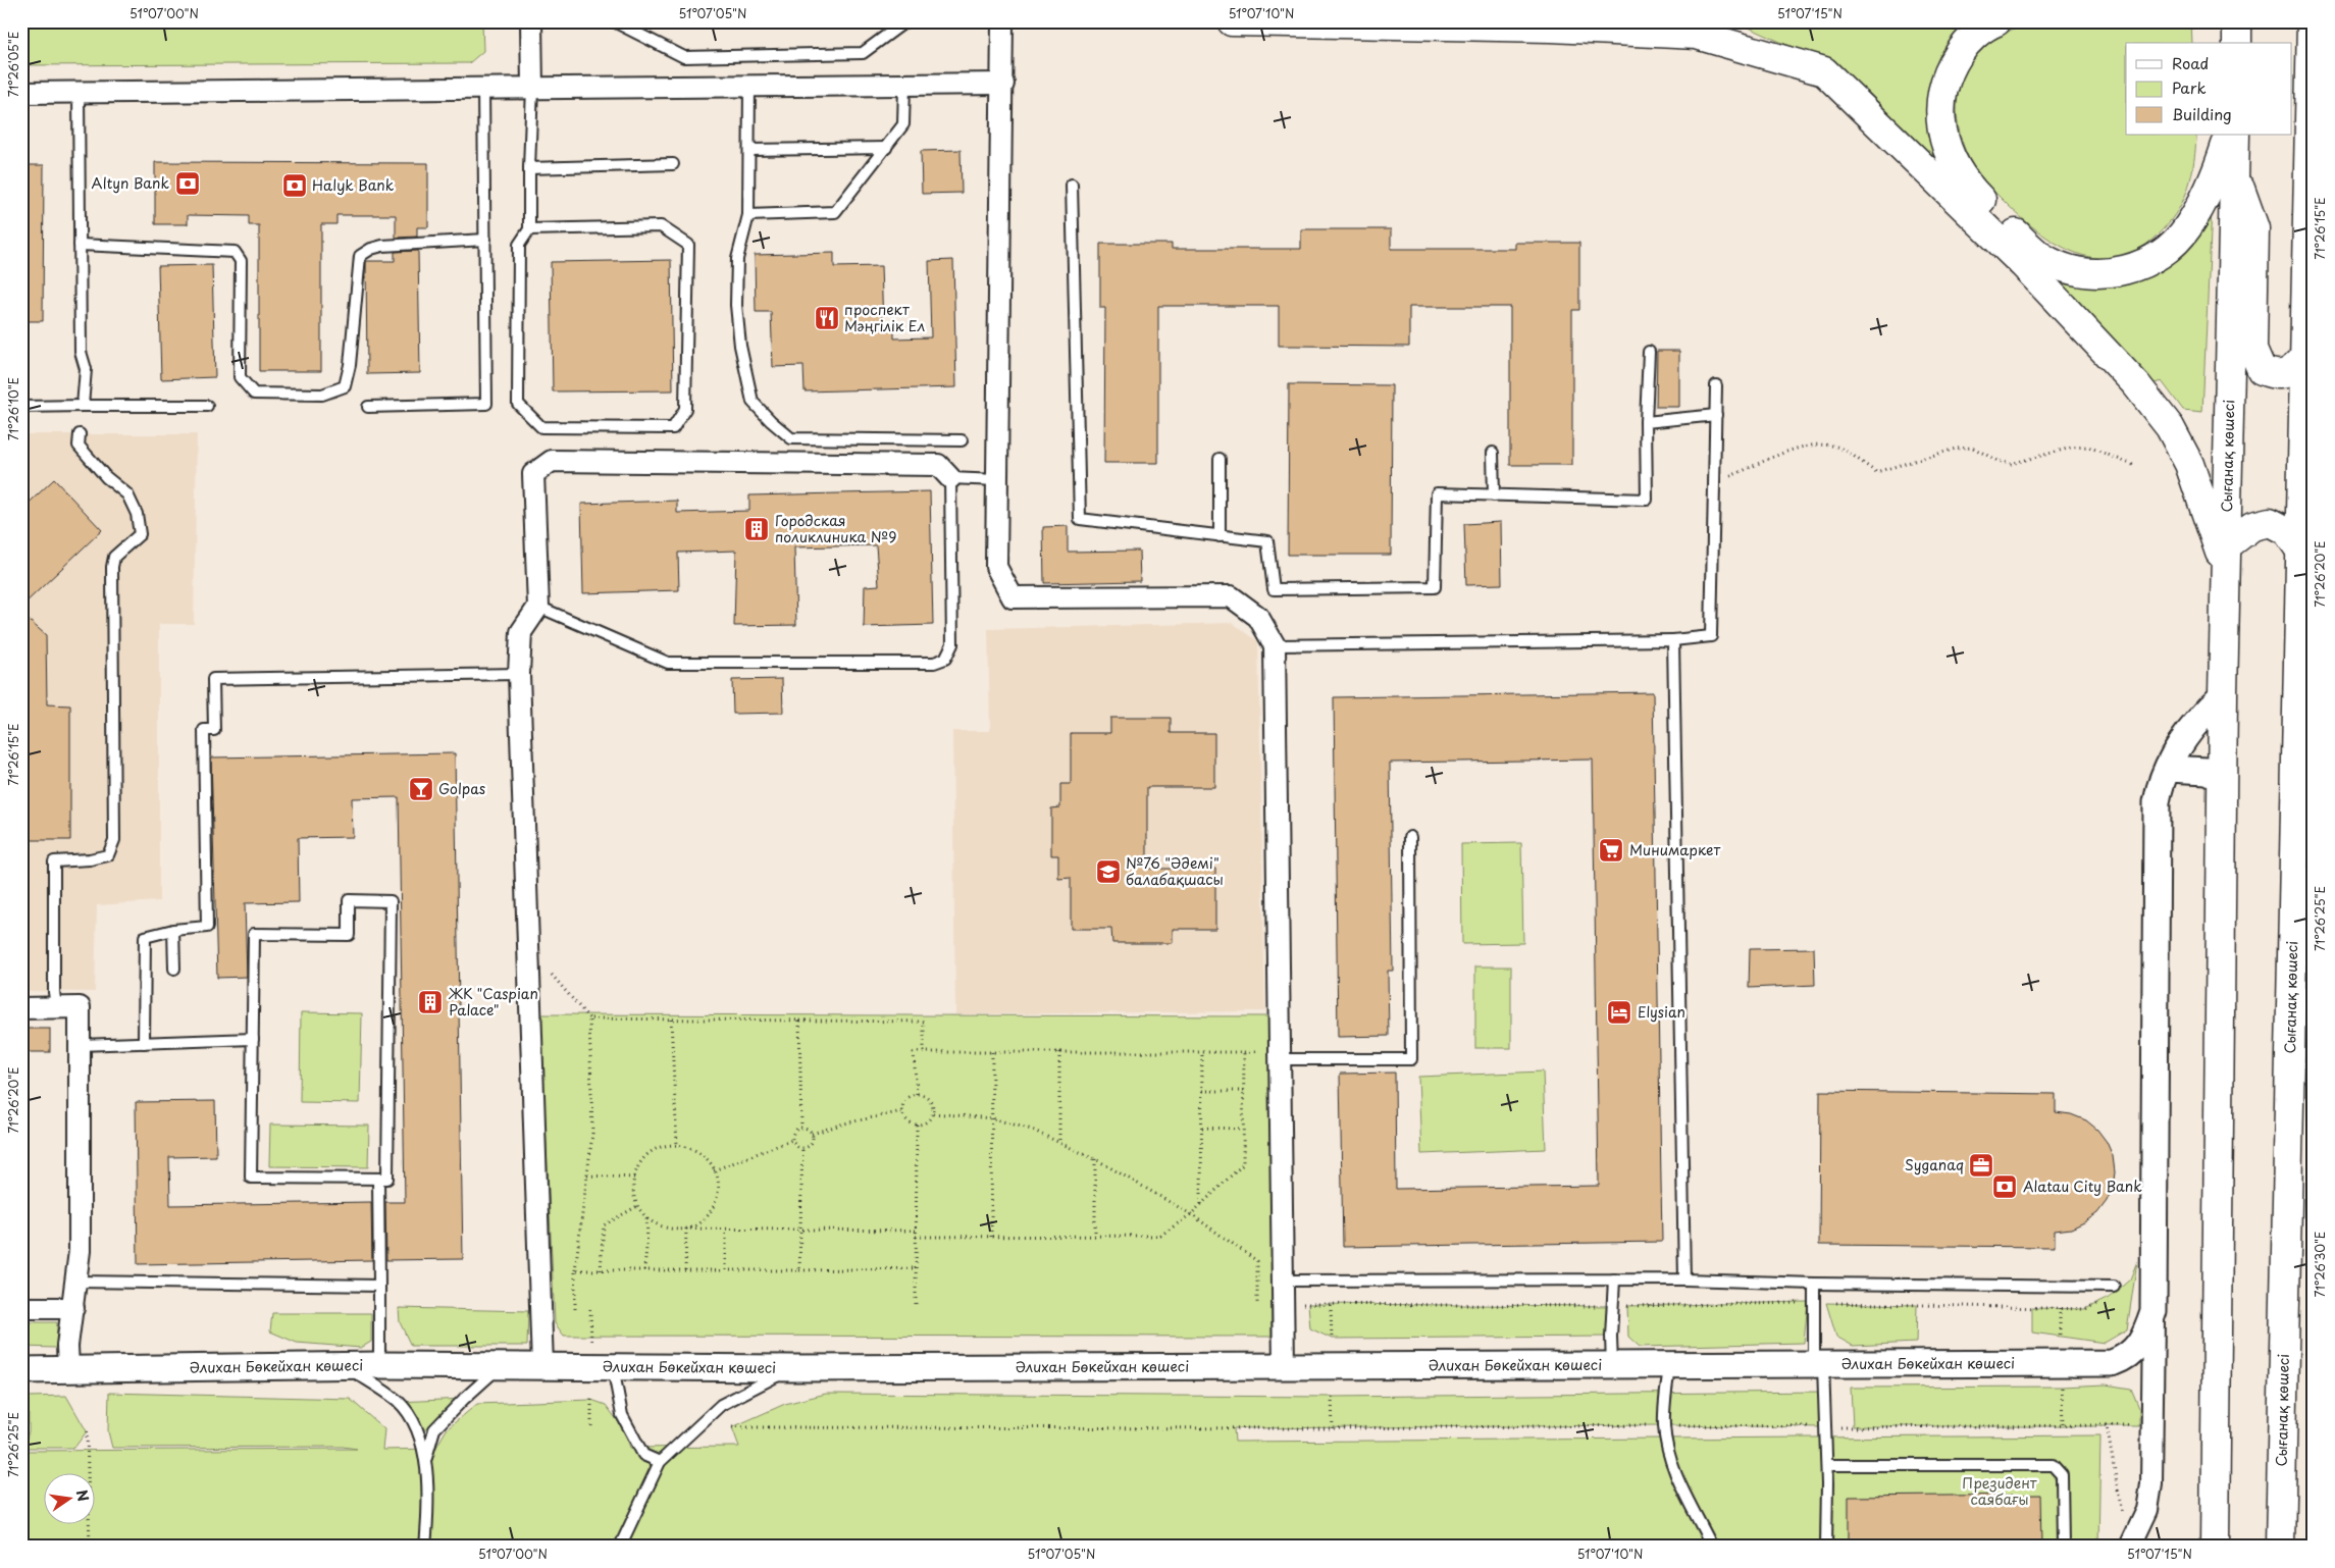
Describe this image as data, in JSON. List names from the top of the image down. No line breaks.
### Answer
{"streets":{"main road":["Сығанақ көшесі"],"street":["Әлихан Бөкейхан көшесі"]},"parks":["Президент саябағы"],"places":{"bank":["Altyn Bank","Halyk Bank","Alatau City Bank"],"restaurant":["проспект Мәңгілік Ел"],"building":["Городская поликлиника №9","ЖК \"Caspian Palace\""],"bar":["Golpas"],"supermarket":["Минимаркет"],"school or university":["№76 \"Әдемі\" балабақшасы"],"hotel":["Elysian"],"office":["Syganaq"]},"legend":["Road","Park","Building"],"north":"right","coordinates":["51°07'00\"N","51°07'05\"N","51°07'10\"N","51°07'15\"N","71°26'05\"E","71°26'15\"E","71°26'10\"E","71°26'20\"E","71°26'25\"E","71°26'30\"E"]}
